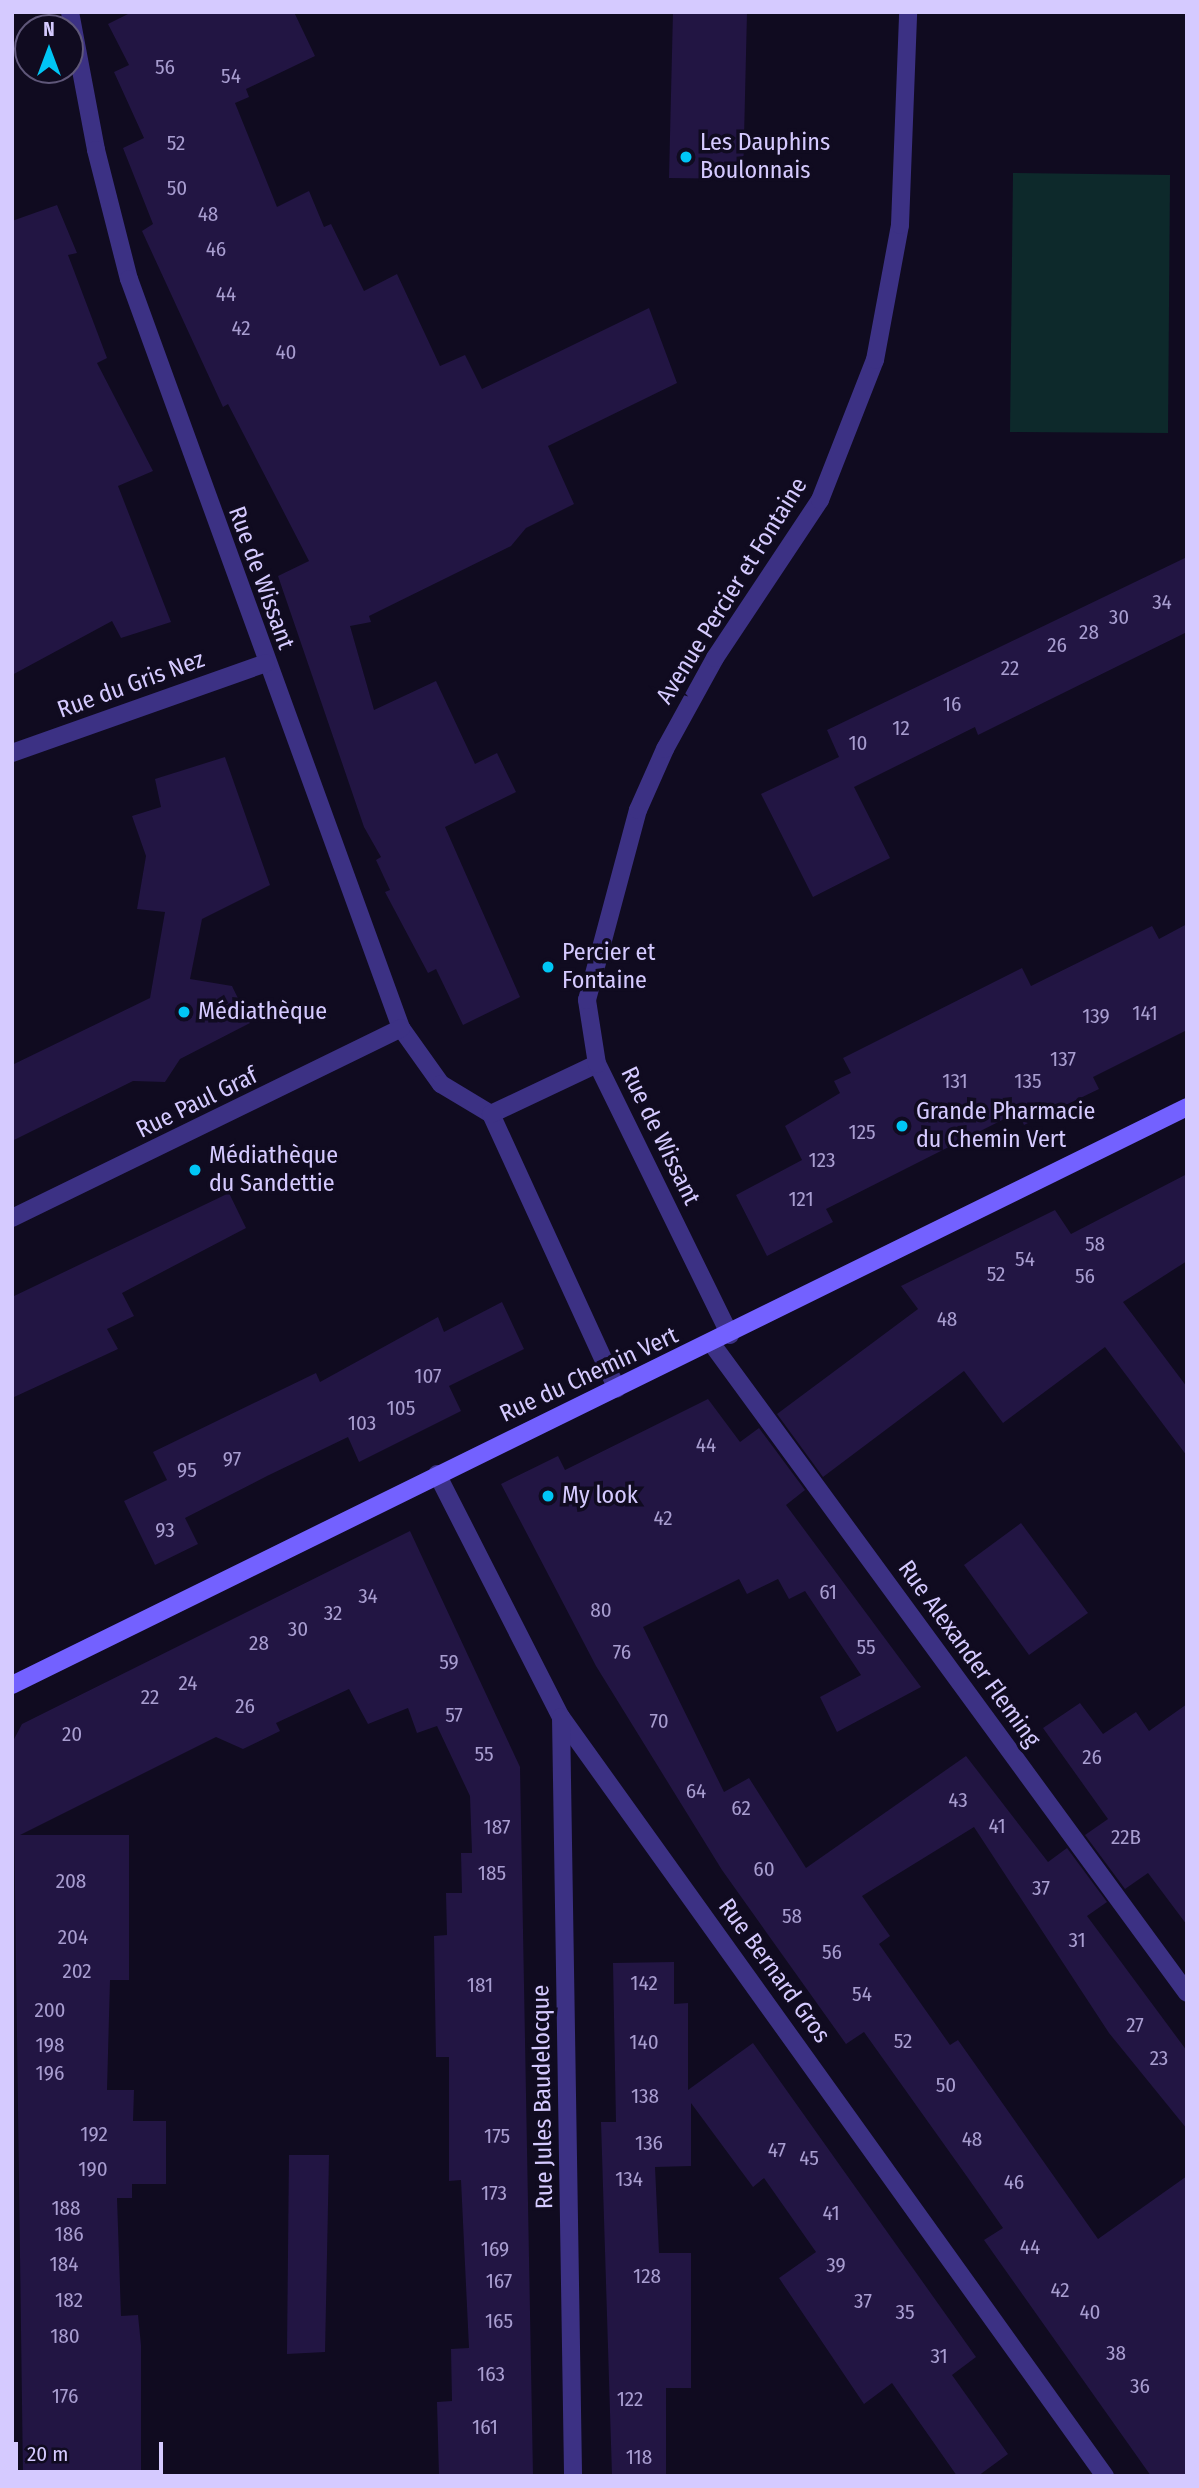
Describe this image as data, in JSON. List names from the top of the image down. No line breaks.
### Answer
{"streets":{"street":["Rue de Wissant","Avenue Percier et Fontaine","Rue du Gris Nez","Rue Paul Graf","Rue du Chemin Vert","Rue Alexander Fleming","Rue Bernard Gros","Rue Jules Baudelocque"]},"crossings":[["Rue de Wissant","Avenue Percier et Fontaine"],["Rue de Wissant","Rue du Gris Nez"],["Rue de Wissant","Rue Paul Graf"],["Rue de Wissant","Rue du Chemin Vert"],["Rue du Chemin Vert","Rue Alexander Fleming"],["Rue du Chemin Vert","Rue Bernard Gros"],["Rue Bernard Gros","Rue Jules Baudelocque"]],"places":["Les Dauphins Boulonnais","Percier et Fontaine","Médiathèque","Grande Pharmacie du Chemin Vert","Médiathèque du Sandettie","My look"],"house_numbers":["56","54","52","50","48","46","44","42","40","34","30","28","26","22","16","12","10","141","139","137","131","135","125","123","121","58","54","52","56","48","107","105","103","44","97","95","42","93","61","34","80","32","30","28","55","76","59","24","22","26","57","70","20","55","26","64","43","62","41","187","22B","60","185","208","37","58","204","31","56","202","142","181","54","200","27","52","140","198","23","196","50","138","192","175","48","136","47","45","190","134","46","173","188","41","186","44","169","184","39","128","167","42","182","37","35","40","165","180","38","31","163","36","176","122","161","118"],"scale_bar":"20 m","north":"top"}
